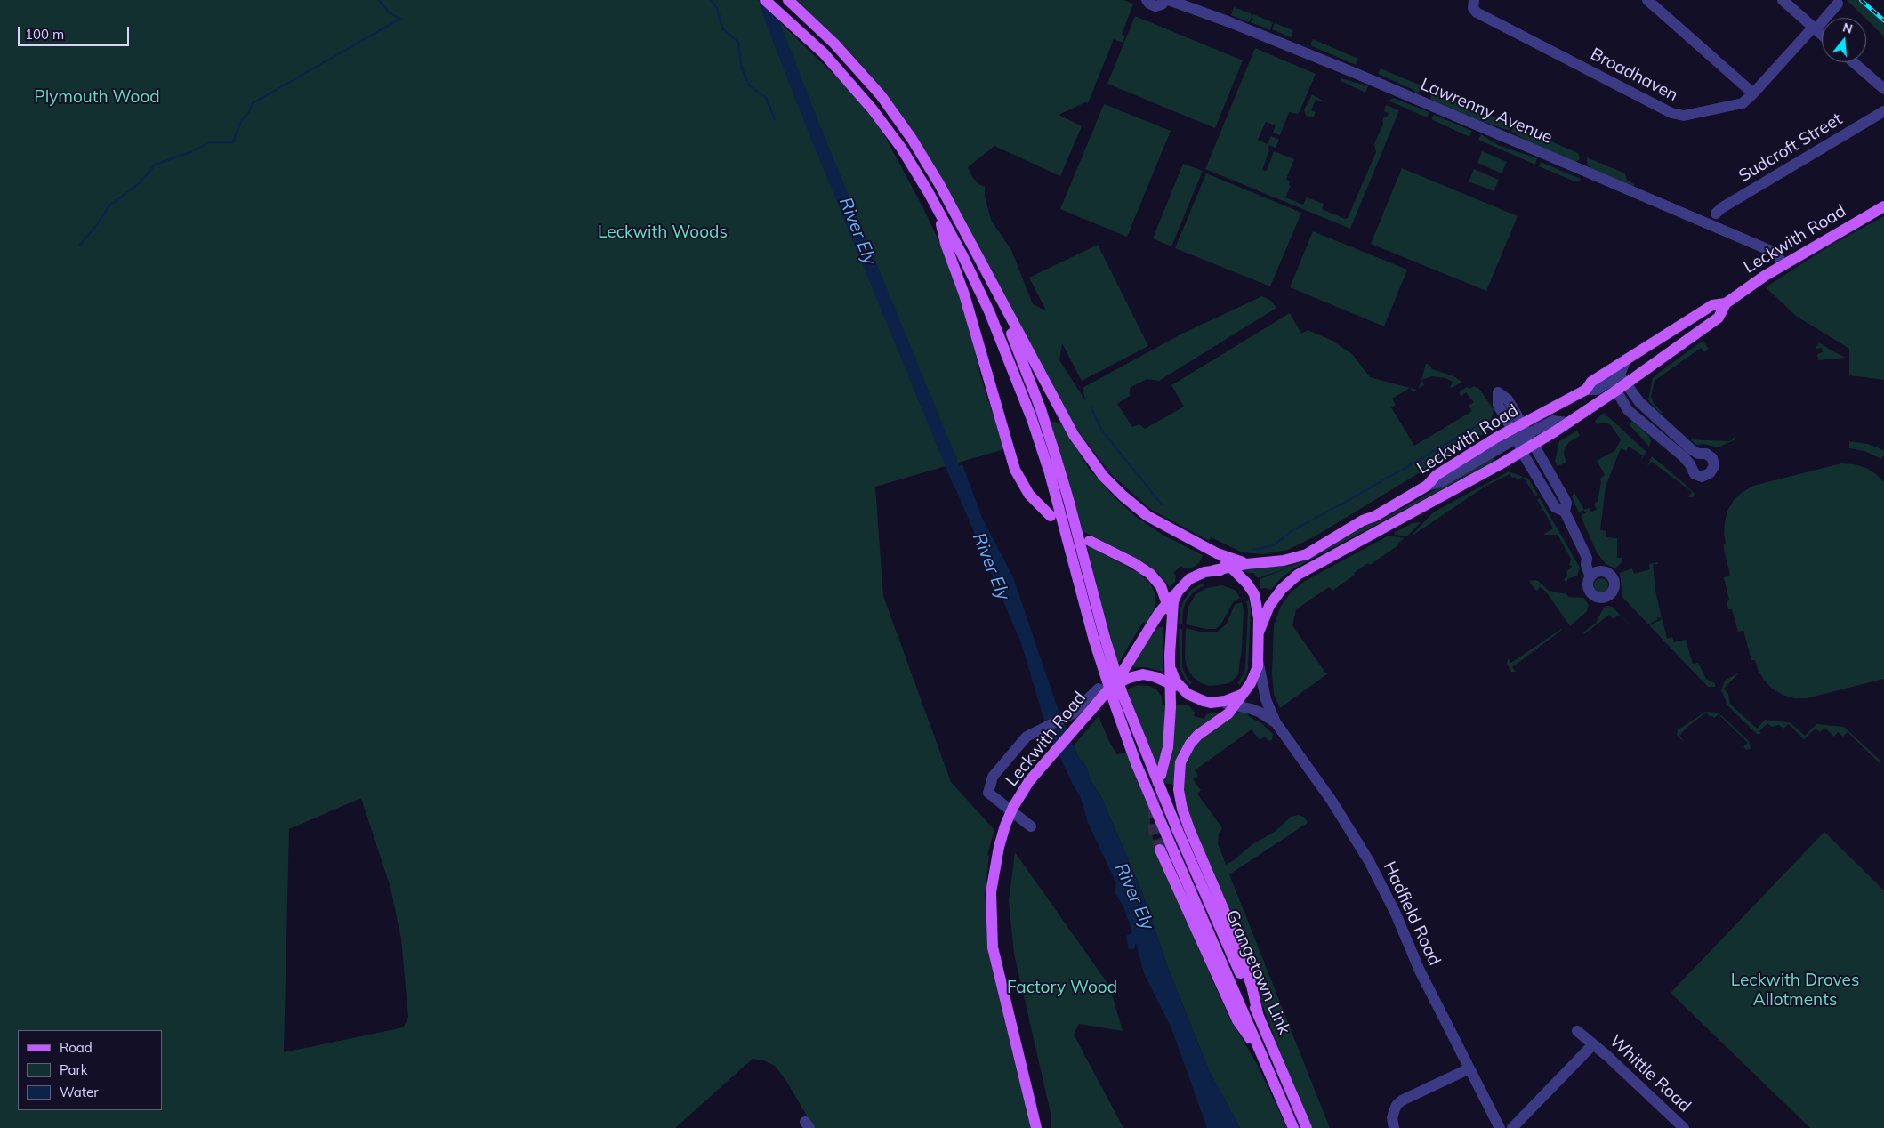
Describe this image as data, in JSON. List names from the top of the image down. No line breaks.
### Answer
{"streets":{"main road":["Leckwith Road","Grangetown Link"],"street":["Broadhaven","Lawrenny Avenue","Sudcroft Street","Hadfield Road","Whittle Road"]},"crossings":[["Lawrenny Avenue","Leckwith Road"]],"water":["River Ely"],"parks":["Plymouth Wood","Leckwith Woods","Leckwith Droves Allotments","Factory Wood"],"legend":["Road","Park","Water"],"scale_bar":"100 m","north":"top"}
